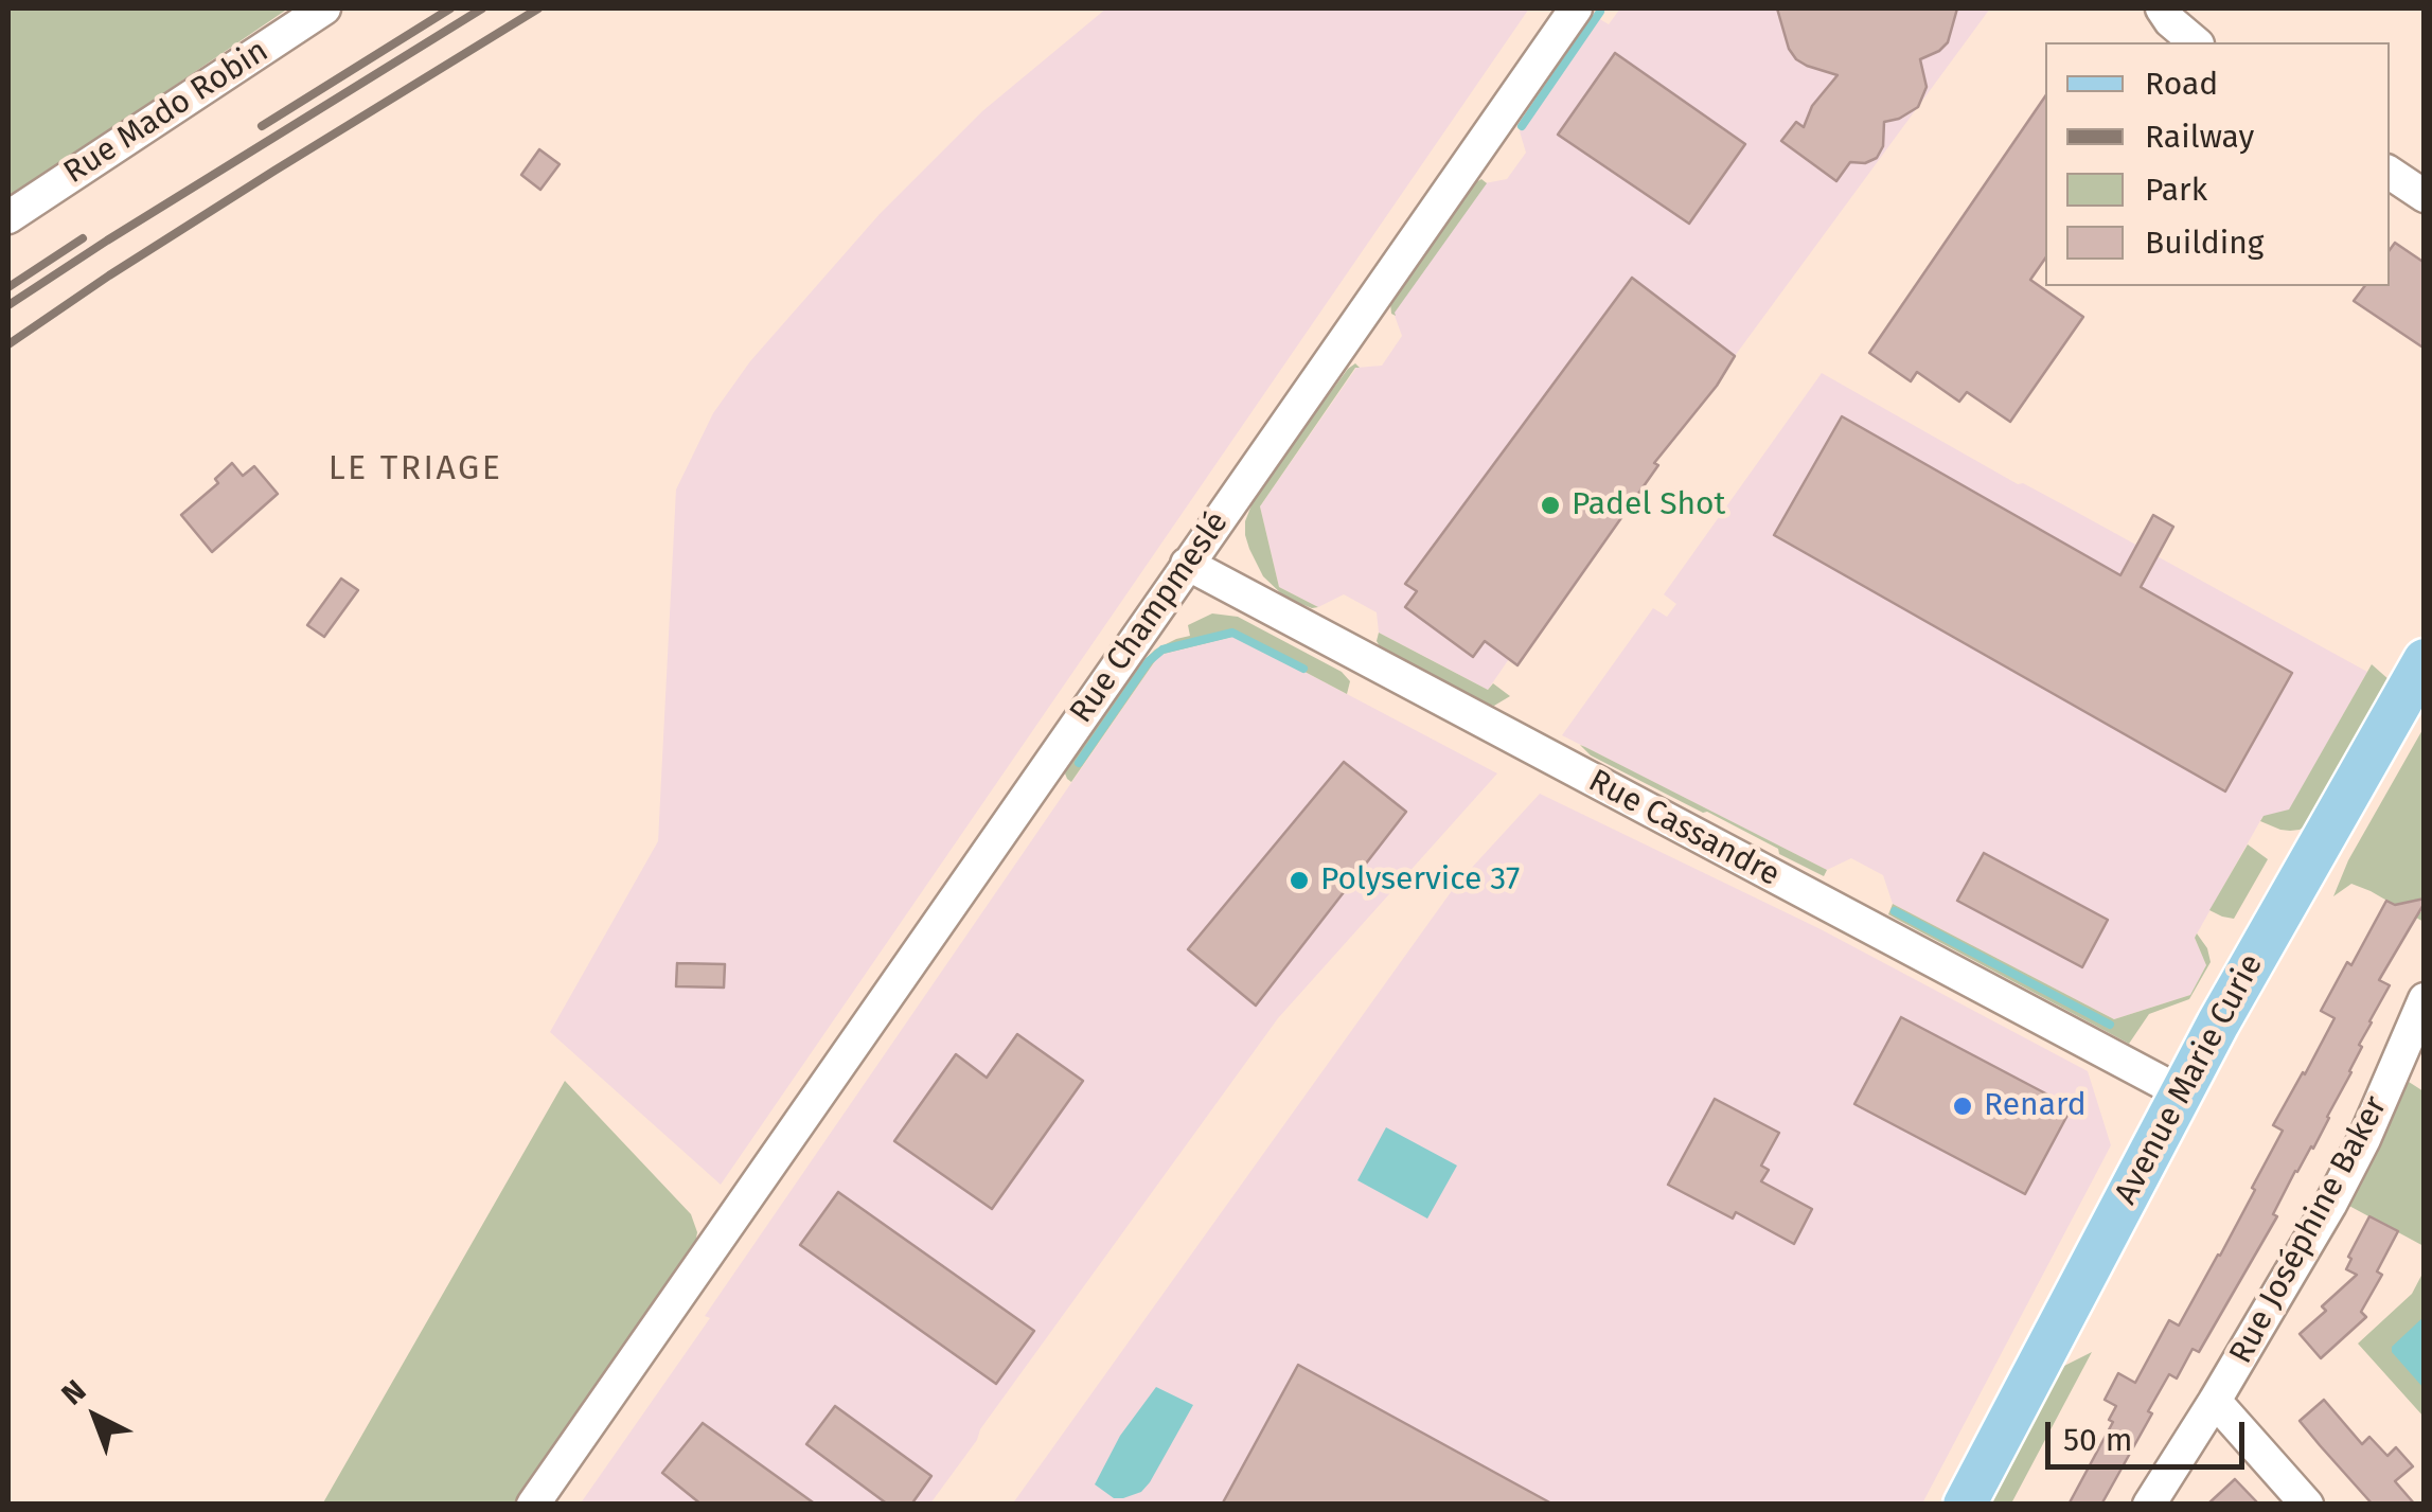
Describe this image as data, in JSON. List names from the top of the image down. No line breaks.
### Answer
{"streets":{"main road":["Avenue Marie Curie"],"street":["Rue Mado Robin","Rue Champmeslé","Rue Cassandre","Rue Joséphine Baker"]},"crossings":[["Rue Champmeslé","Rue Cassandre"],["Rue Cassandre","Avenue Marie Curie"]],"districts":["LE TRIAGE"],"places":["Padel Shot","Polyservice 37","Renard"],"legend":["Road","Railway","Park","Building"],"scale_bar":"50 m","north":"top left"}
